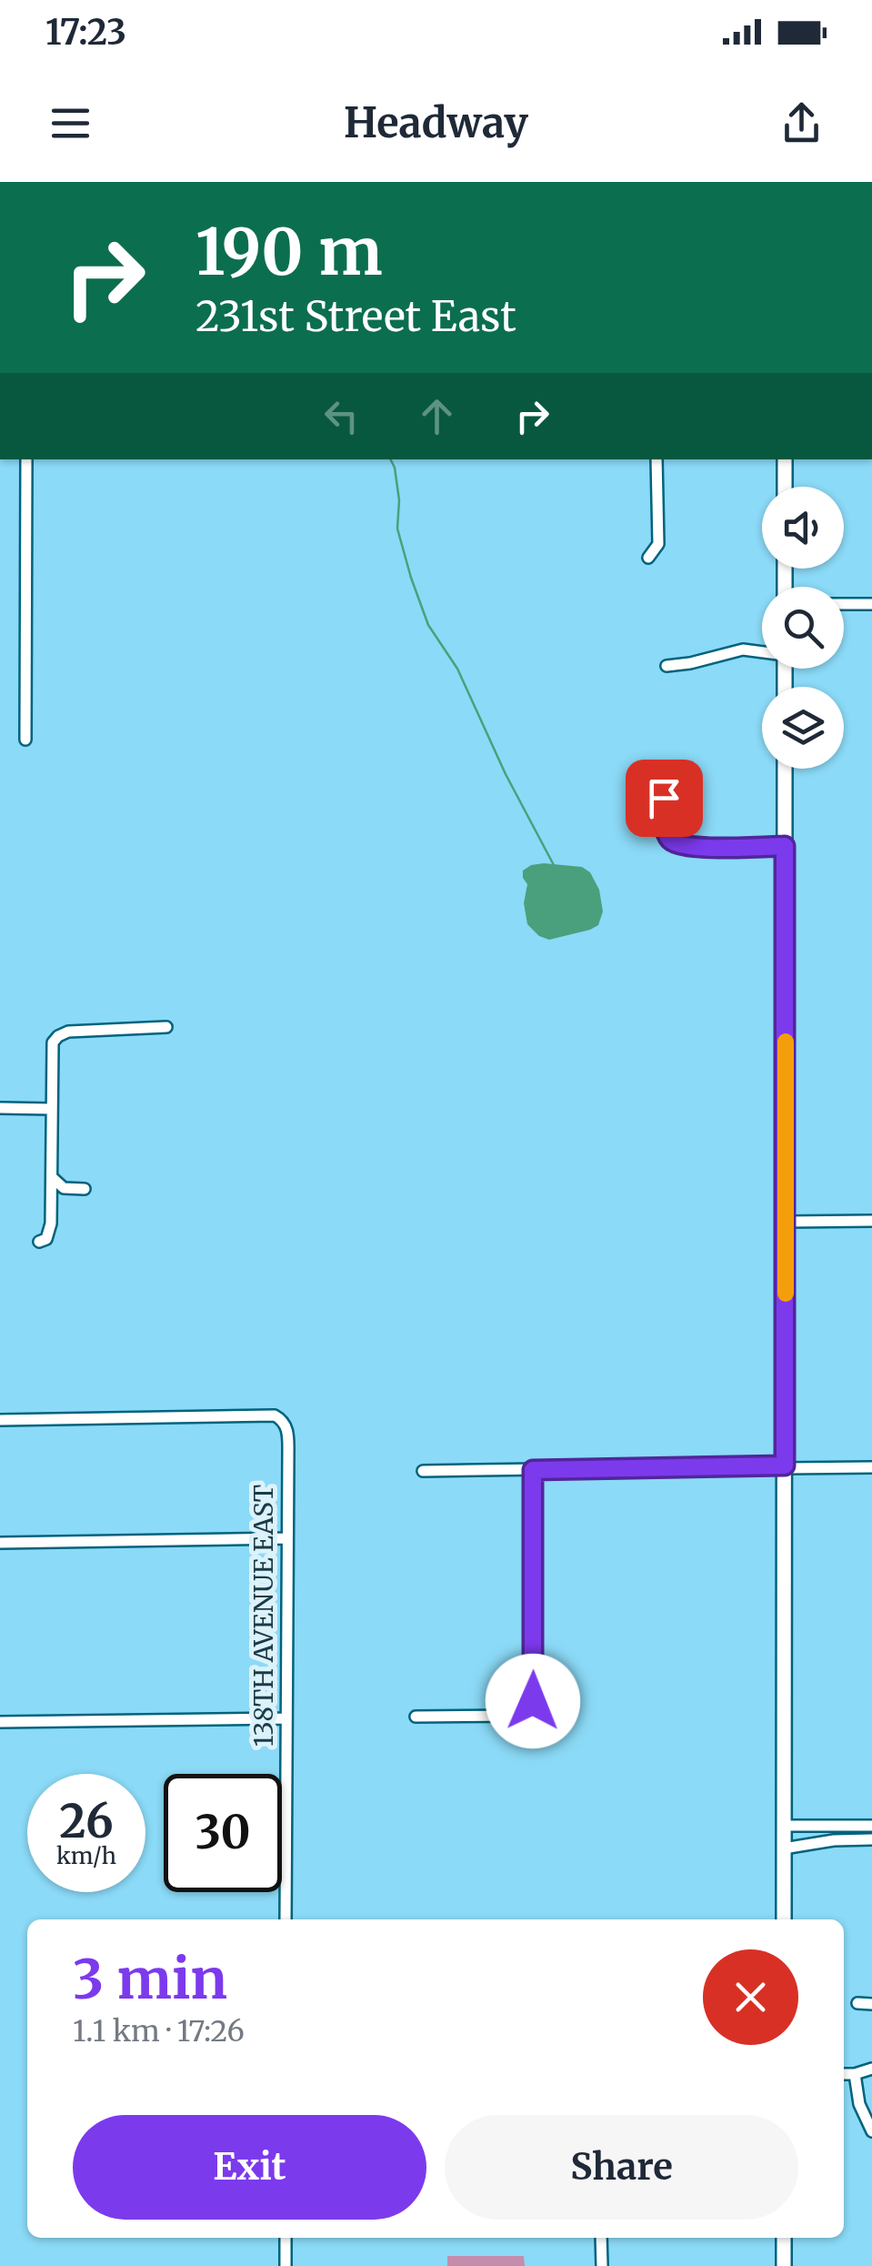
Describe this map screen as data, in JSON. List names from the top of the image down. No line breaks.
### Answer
{"streets":{"street":["138TH AVENUE EAST"]},"page":{"status":"17:23","header":"Headway","turn":["190 m","231st Street East"],"speed":"26 km/h","limit":"30","heading":["3 min","1.1 km · 17:26"],"buttons":["Exit","Share"]}}
